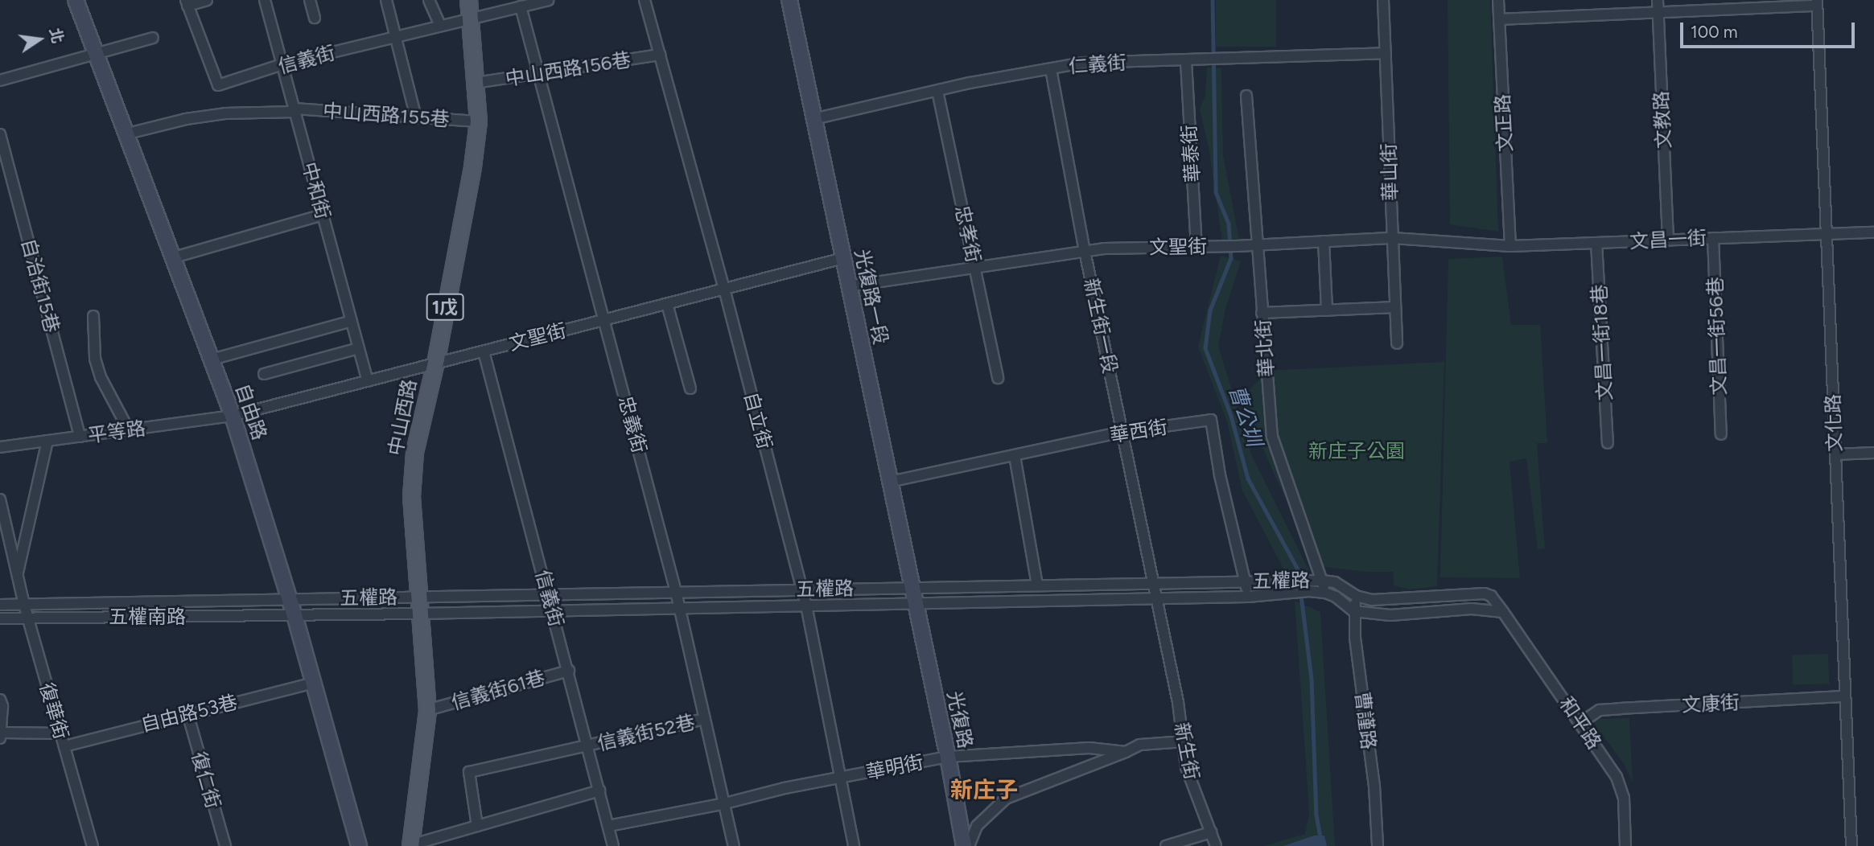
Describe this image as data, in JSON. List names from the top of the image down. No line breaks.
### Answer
{"streets":{"main road":["1戊","中山西路"],"street":["信義街","仁義街","中山西路156巷","中山西路155巷","文教路","文正路","華泰街","華山街","中和街","忠孝街","文昌一街","文聖街","自治街15巷","光復路一段","新生街一段","文昌一街56巷","文昌一街18巷","華北街","自由路","自立街","文化路","忠義街","華西街","平等路","五權路","五權南路","信義街61巷","文康街","復華街","自由路53巷","光復路","曹謹路","和平路","信義街52巷","新生街","華明街","復仁街"]},"crossings":[["信義街","中和街"],["信義街","文聖街"],["信義街","中山西路"],["信義街","忠義街"],["信義街","五權路"],["信義街","信義街61巷"],["信義街","信義街52巷"],["信義街","華明街"],["仁義街","華泰街"],["仁義街","華山街"],["仁義街","忠孝街"],["仁義街","光復路一段"],["仁義街","新生街一段"],["中山西路156巷","中山西路"],["中山西路156巷","自立街"],["中山西路156巷","忠義街"],["中山西路155巷","中和街"],["中山西路155巷","自由路"],["中山西路155巷","中山西路"],["文教路","文昌一街"],["文正路","文昌一街"],["文正路","文聖街"],["華泰街","文聖街"],["華山街","文聖街"],["中和街","文聖街"],["忠孝街","文聖街"],["文昌一街","文聖街"],["文昌一街","文昌一街56巷"],["文昌一街","文昌一街18巷"],["文昌一街","文化路"],["文聖街","光復路一段"],["文聖街","新生街一段"],["文聖街","華北街"],["文聖街","自由路"],["文聖街","中山西路"],["文聖街","自立街"],["文聖街","忠義街"],["文聖街","平等路"],["自治街15巷","平等路"],["光復路一段","華西街"],["光復路一段","五權路"],["光復路一段","光復路"],["新生街一段","華西街"],["新生街一段","五權路"],["新生街一段","新生街"],["華北街","五權路"],["自由路","平等路"],["自由路","五權路"],["自由路","五權南路"],["自由路","自由路53巷"],["中山西路","五權路"],["中山西路","信義街61巷"],["自立街","五權路"],["自立街","華明街"],["文化路","文康街"],["忠義街","五權路"],["忠義街","信義街52巷"],["忠義街","華明街"],["華西街","五權路"],["平等路","復華街"],["五權路","五權南路"],["五權路","光復路"],["五權路","曹謹路"],["五權路","和平路"],["五權路","新生街"],["五權南路","復華街"],["文康街","和平路"],["復華街","自由路53巷"],["自由路53巷","復仁街"],["光復路","華明街"],["曹謹路","和平路"],["新生街","華明街"]],"districts":["新庄子"],"water":["曹公圳"],"parks":["新庄子公園"],"scale_bar":"100 m","north":"right"}
